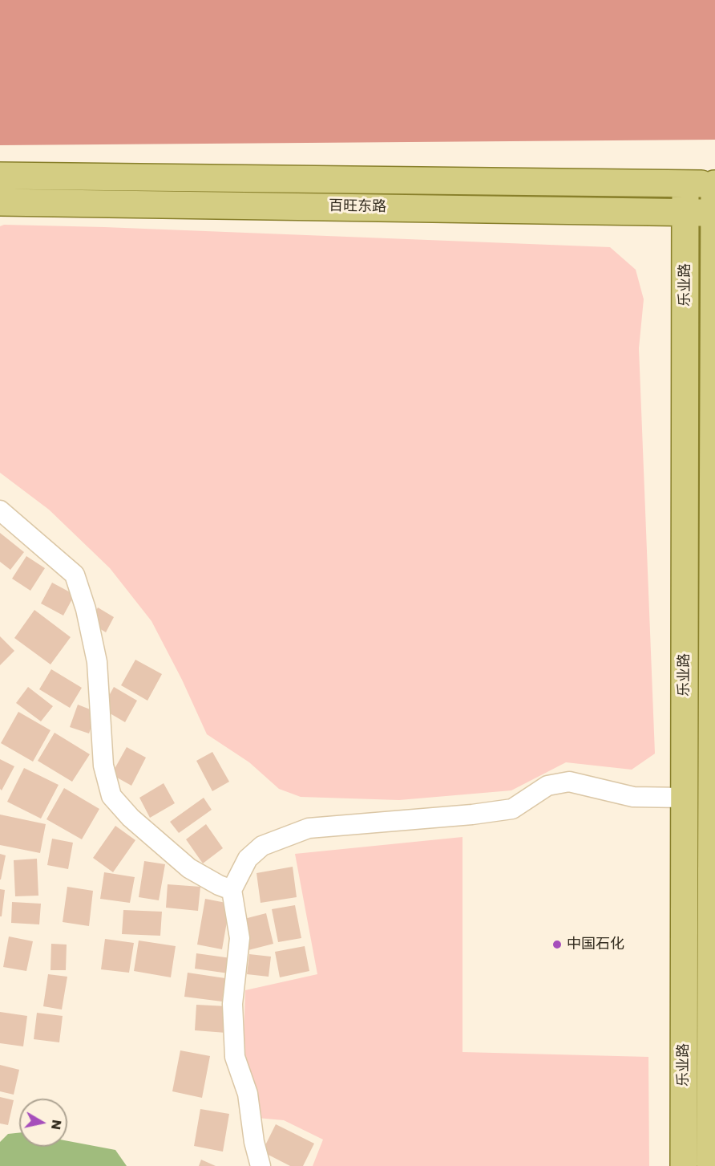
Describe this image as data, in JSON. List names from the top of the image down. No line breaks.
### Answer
{"streets":{"main road":["百旺东路","乐业路"]},"crossings":[["百旺东路","乐业路"]],"places":["中国石化"],"north":"right"}
